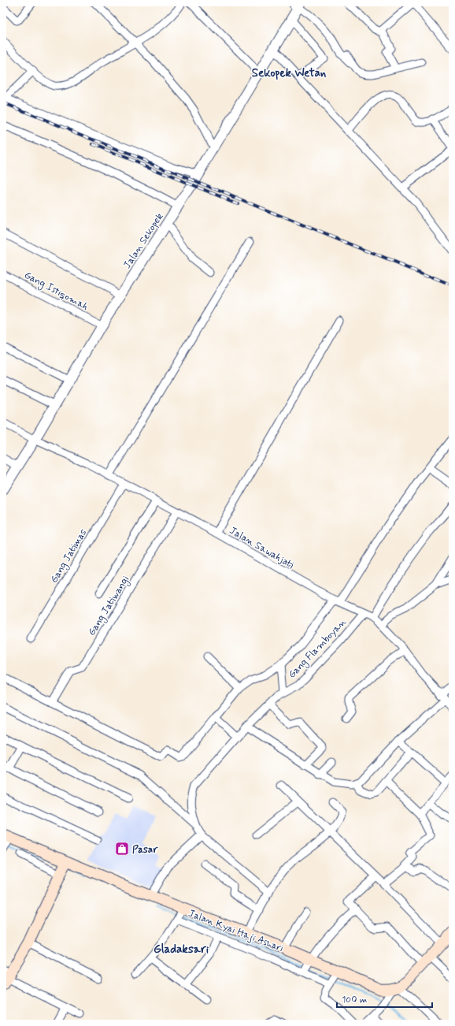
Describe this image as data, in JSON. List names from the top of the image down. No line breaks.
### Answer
{"streets":{"main road":["Jalan Kyai Haji Ashari"],"street":["Jalan Sekopek","Gang Istiqomah","Jalan Sawahjati","Gang Jatimas","Gang Jatiwangi","Gang Flamboyan"]},"crossings":[["Jalan Sekopek","Gang Istiqomah"],["Jalan Sekopek","Jalan Sawahjati"],["Jalan Sawahjati","Gang Jatimas"],["Jalan Sawahjati","Gang Jatiwangi"],["Jalan Sawahjati","Gang Flamboyan"]],"districts":["Sekopek Wetan","Gladaksari"],"places":{"shop":["Pasar"]},"scale_bar":"100 m"}
